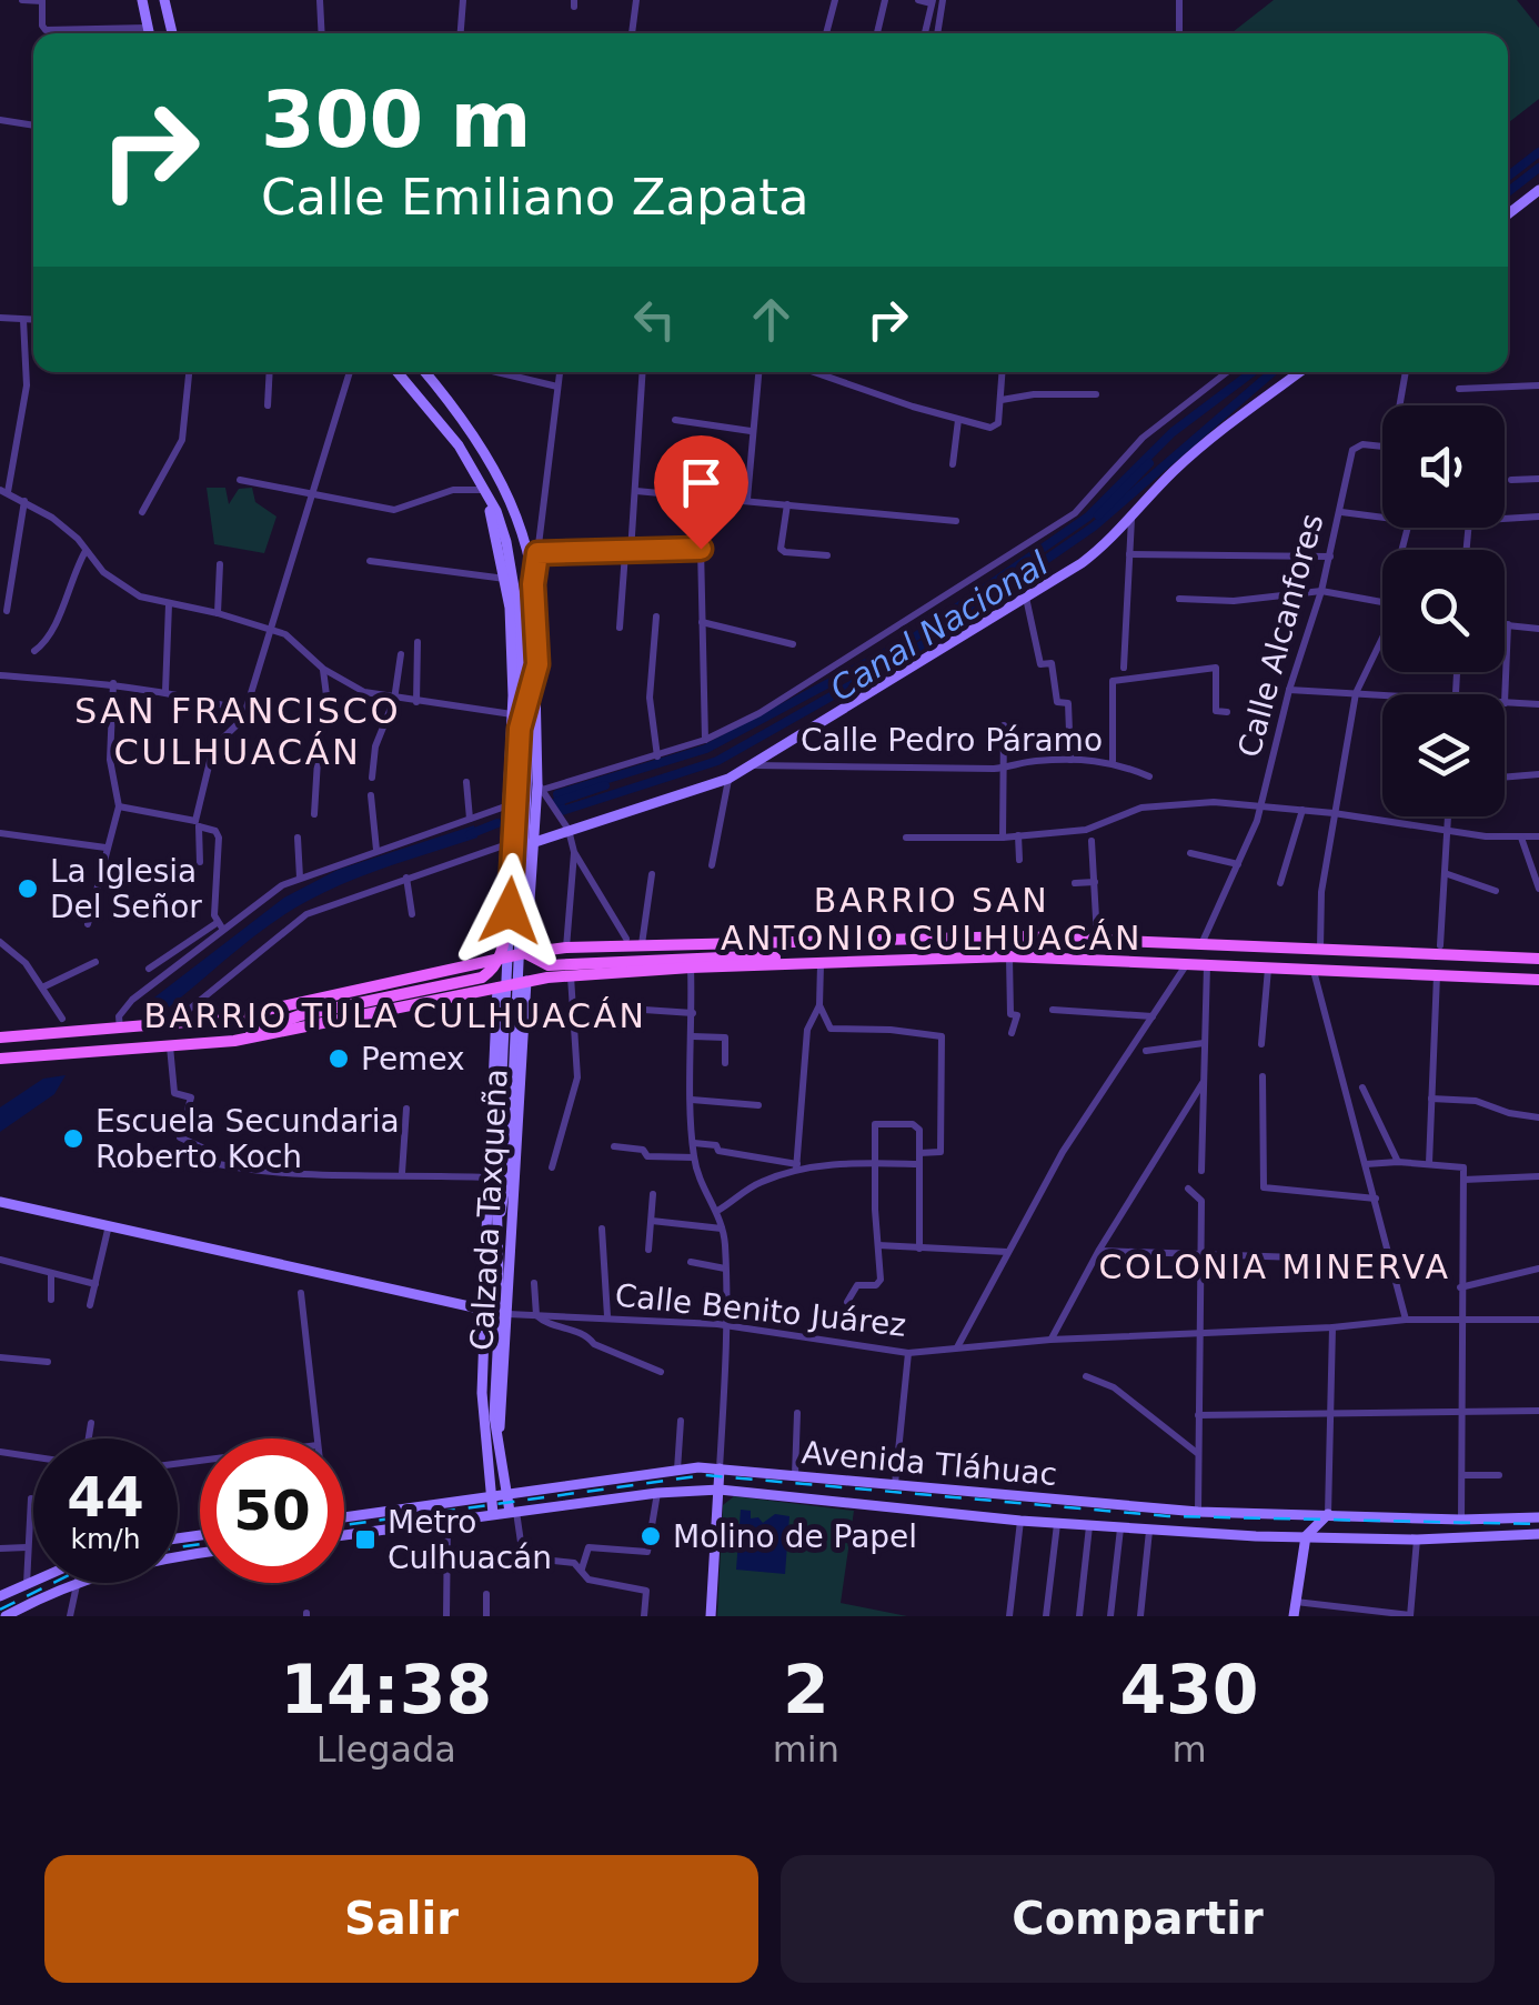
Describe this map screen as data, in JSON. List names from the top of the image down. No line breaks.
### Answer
{"streets":{"main road":["Calzada Taxqueña","Avenida Tláhuac"],"street":["Calle Alcanfores","Calle Pedro Páramo","Calle Benito Juárez"]},"crossings":[["Calzada Taxqueña","Calle Benito Juárez"],["Calzada Taxqueña","Avenida Tláhuac"]],"districts":["SAN FRANCISCO CULHUACÁN","BARRIO SAN ANTONIO CULHUACÁN","BARRIO TULA CULHUACÁN","COLONIA MINERVA"],"water":["Canal Nacional"],"places":{"other":["La Iglesia Del Señor","Pemex","Escuela Secundaria Roberto Koch","Molino de Papel"],"transit":["Metro Culhuacán"]},"page":{"turn":["300 m","Calle Emiliano Zapata"],"speed":"44 km/h","limit":"50","eta":["14:38","Llegada","2","min","430","m"],"buttons":["Salir","Compartir"]}}
